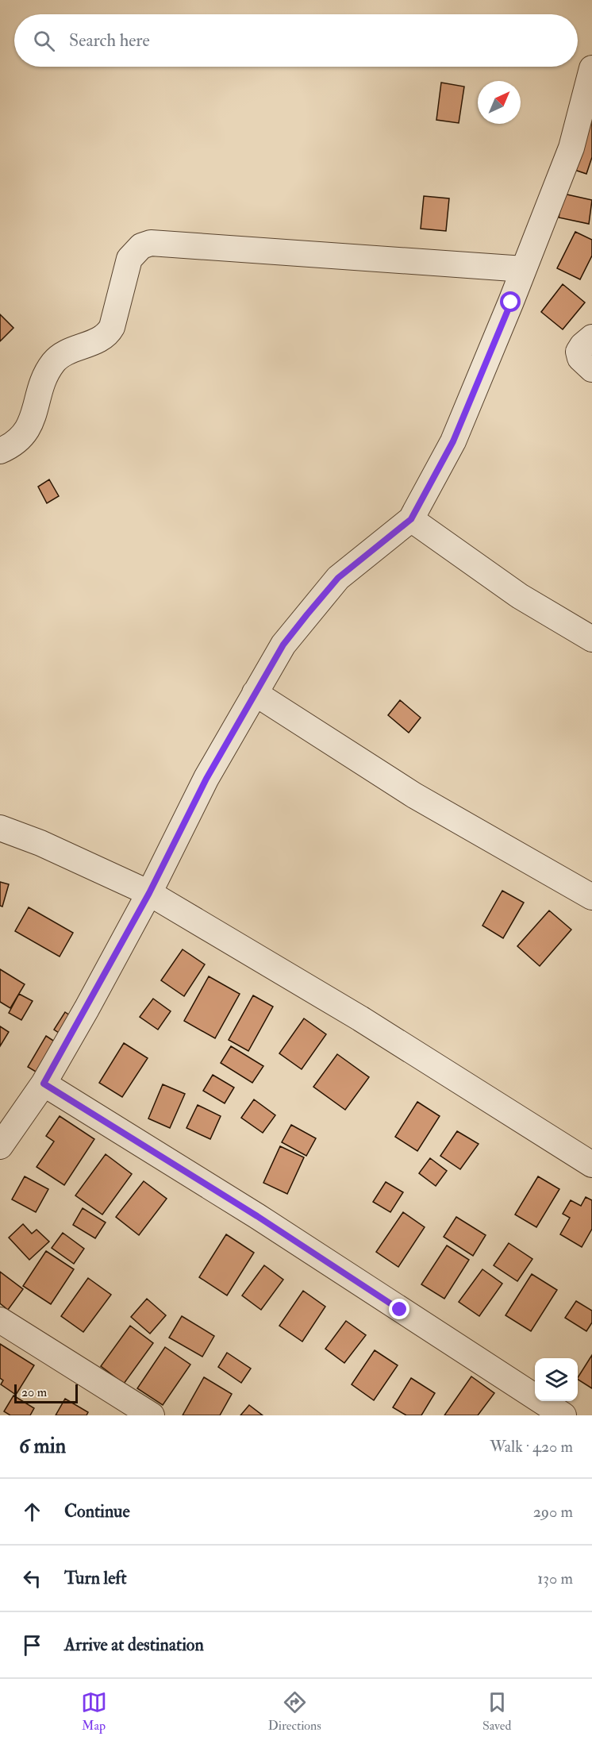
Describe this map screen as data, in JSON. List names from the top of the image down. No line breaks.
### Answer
{"scale_bar":"20 m","north":"top right","page":{"search":"Search here","scale":"20 m","heading":["6 min","Walk · 420 m"],"list":[["Continue","290 m"],["Turn left","130 m"],"Arrive at destination"],"nav":["Map","Directions","Saved"]}}
